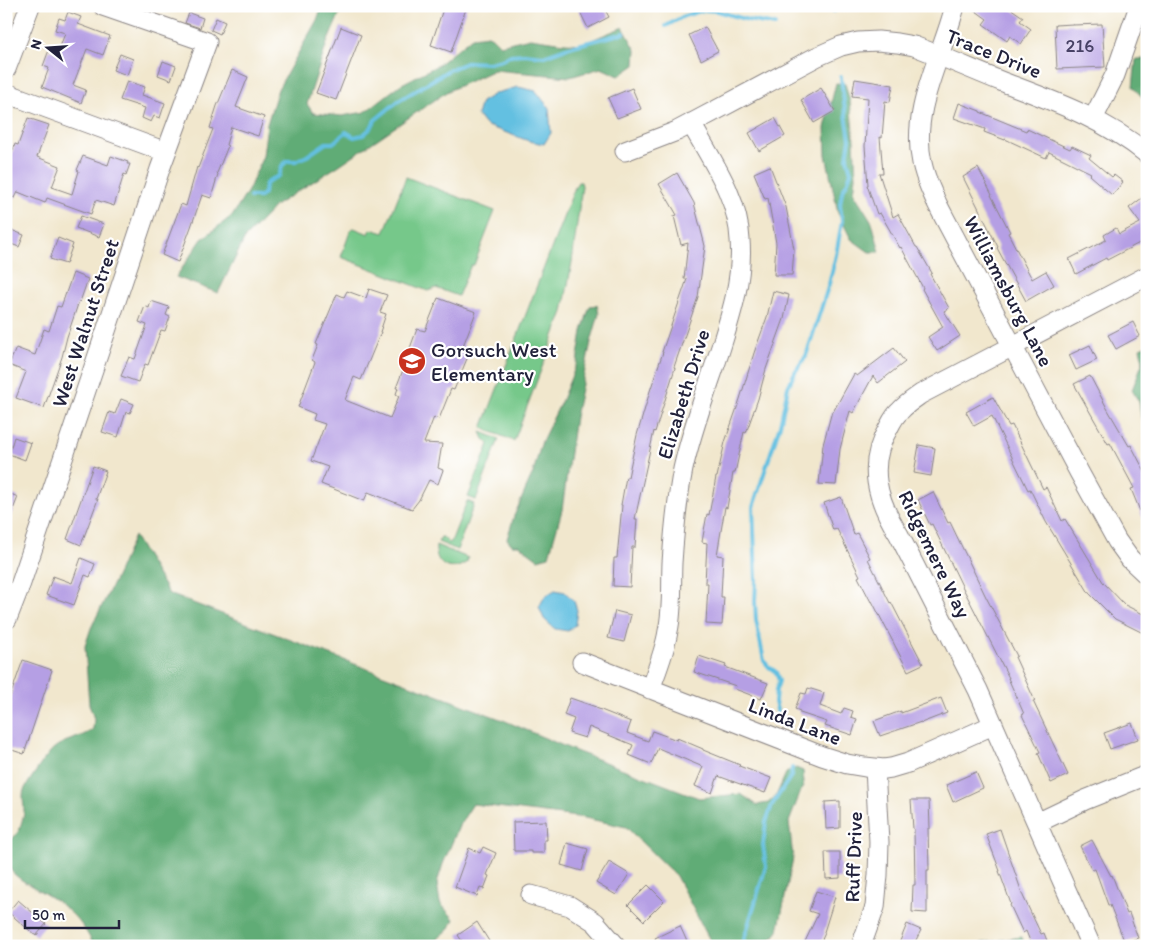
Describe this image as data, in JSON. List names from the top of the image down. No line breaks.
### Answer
{"streets":{"street":["Trace Drive","Williamsburg Lane","West Walnut Street","Elizabeth Drive","Ridgemere Way","Linda Lane","Ruff Drive"]},"crossings":[["Trace Drive","Williamsburg Lane"],["Trace Drive","Elizabeth Drive"],["Williamsburg Lane","Ridgemere Way"],["Elizabeth Drive","Linda Lane"],["Ridgemere Way","Linda Lane"],["Linda Lane","Ruff Drive"]],"places":{"school or university":["Gorsuch West Elementary"]},"house_numbers":["216"],"scale_bar":"50 m","north":"left"}
